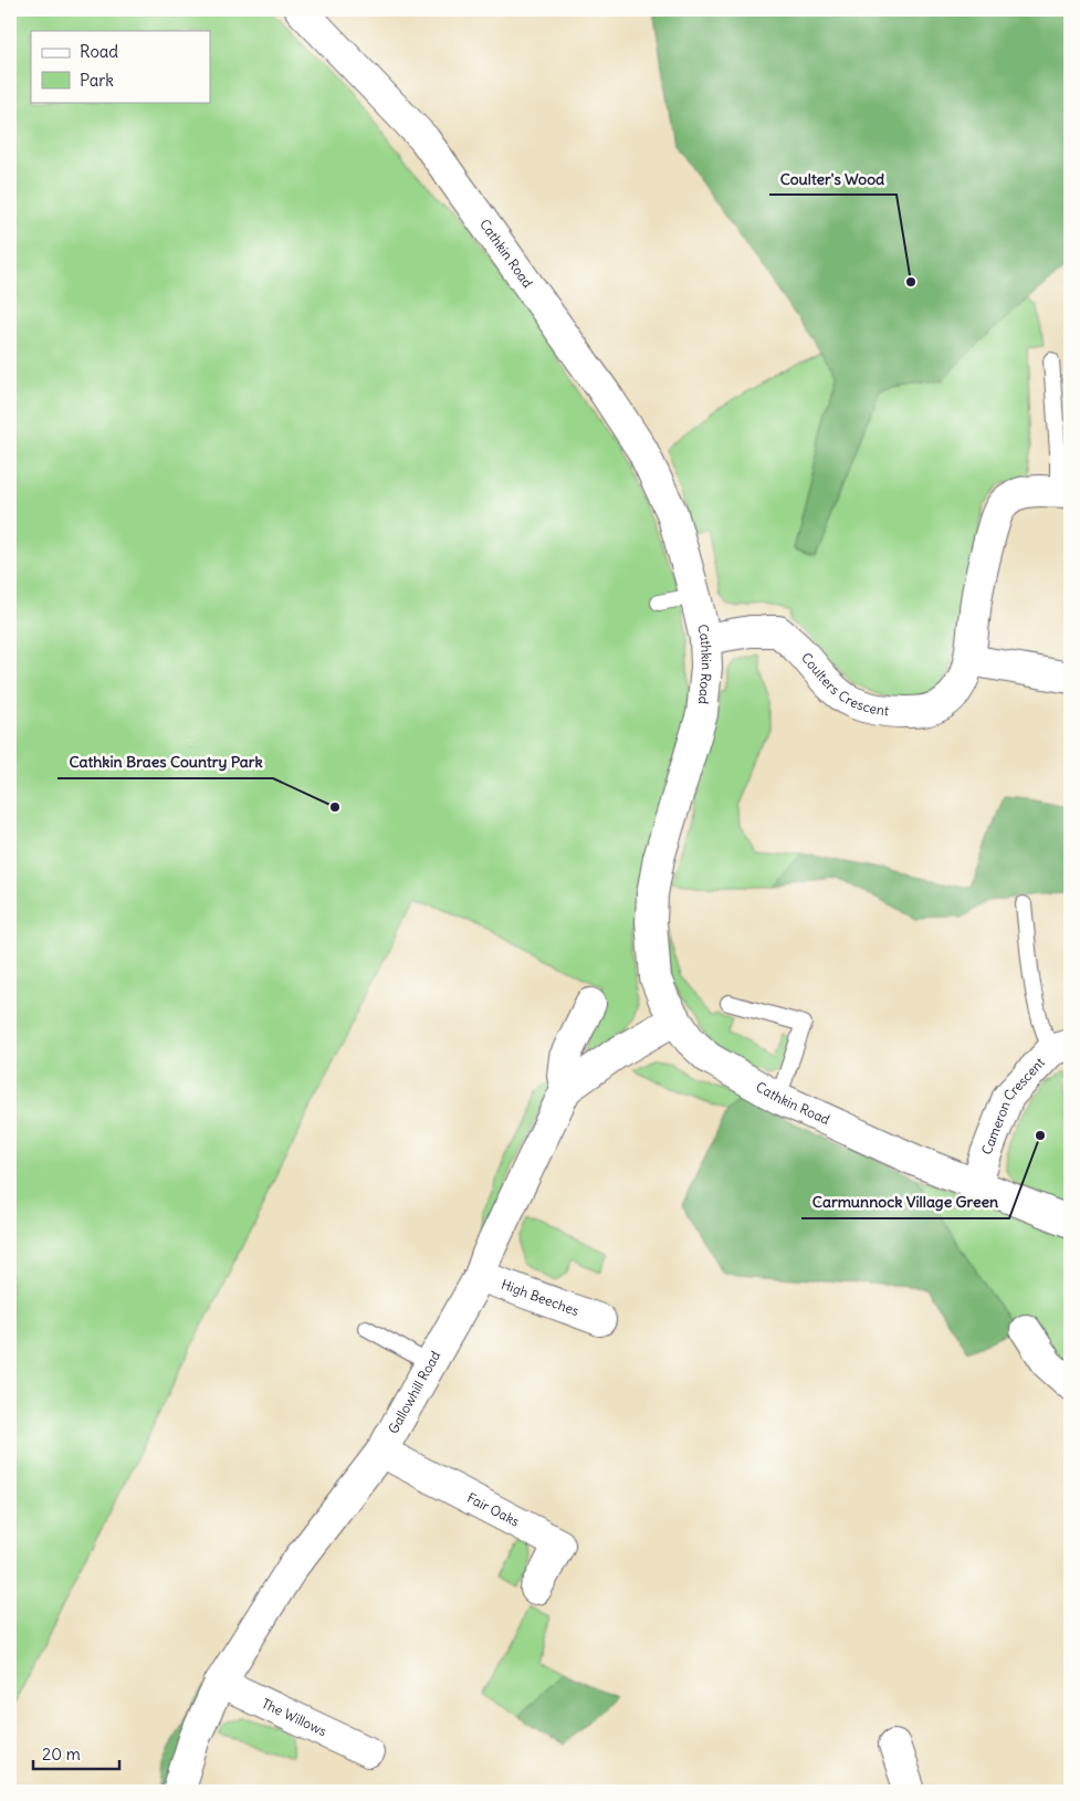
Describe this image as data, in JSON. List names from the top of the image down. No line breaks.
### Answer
{"streets":{"street":["Cathkin Road","Coulters Crescent","Cameron Crescent","High Beeches","Gallowhill Road","Fair Oaks","The Willows"]},"crossings":[["Cathkin Road","Coulters Crescent"],["Cathkin Road","Cameron Crescent"],["Cathkin Road","Gallowhill Road"],["High Beeches","Gallowhill Road"],["Gallowhill Road","Fair Oaks"],["Gallowhill Road","The Willows"]],"places":["Coulter's Wood","Cathkin Braes Country Park","Carmunnock Village Green"],"legend":["Road","Park"],"scale_bar":"20 m"}
